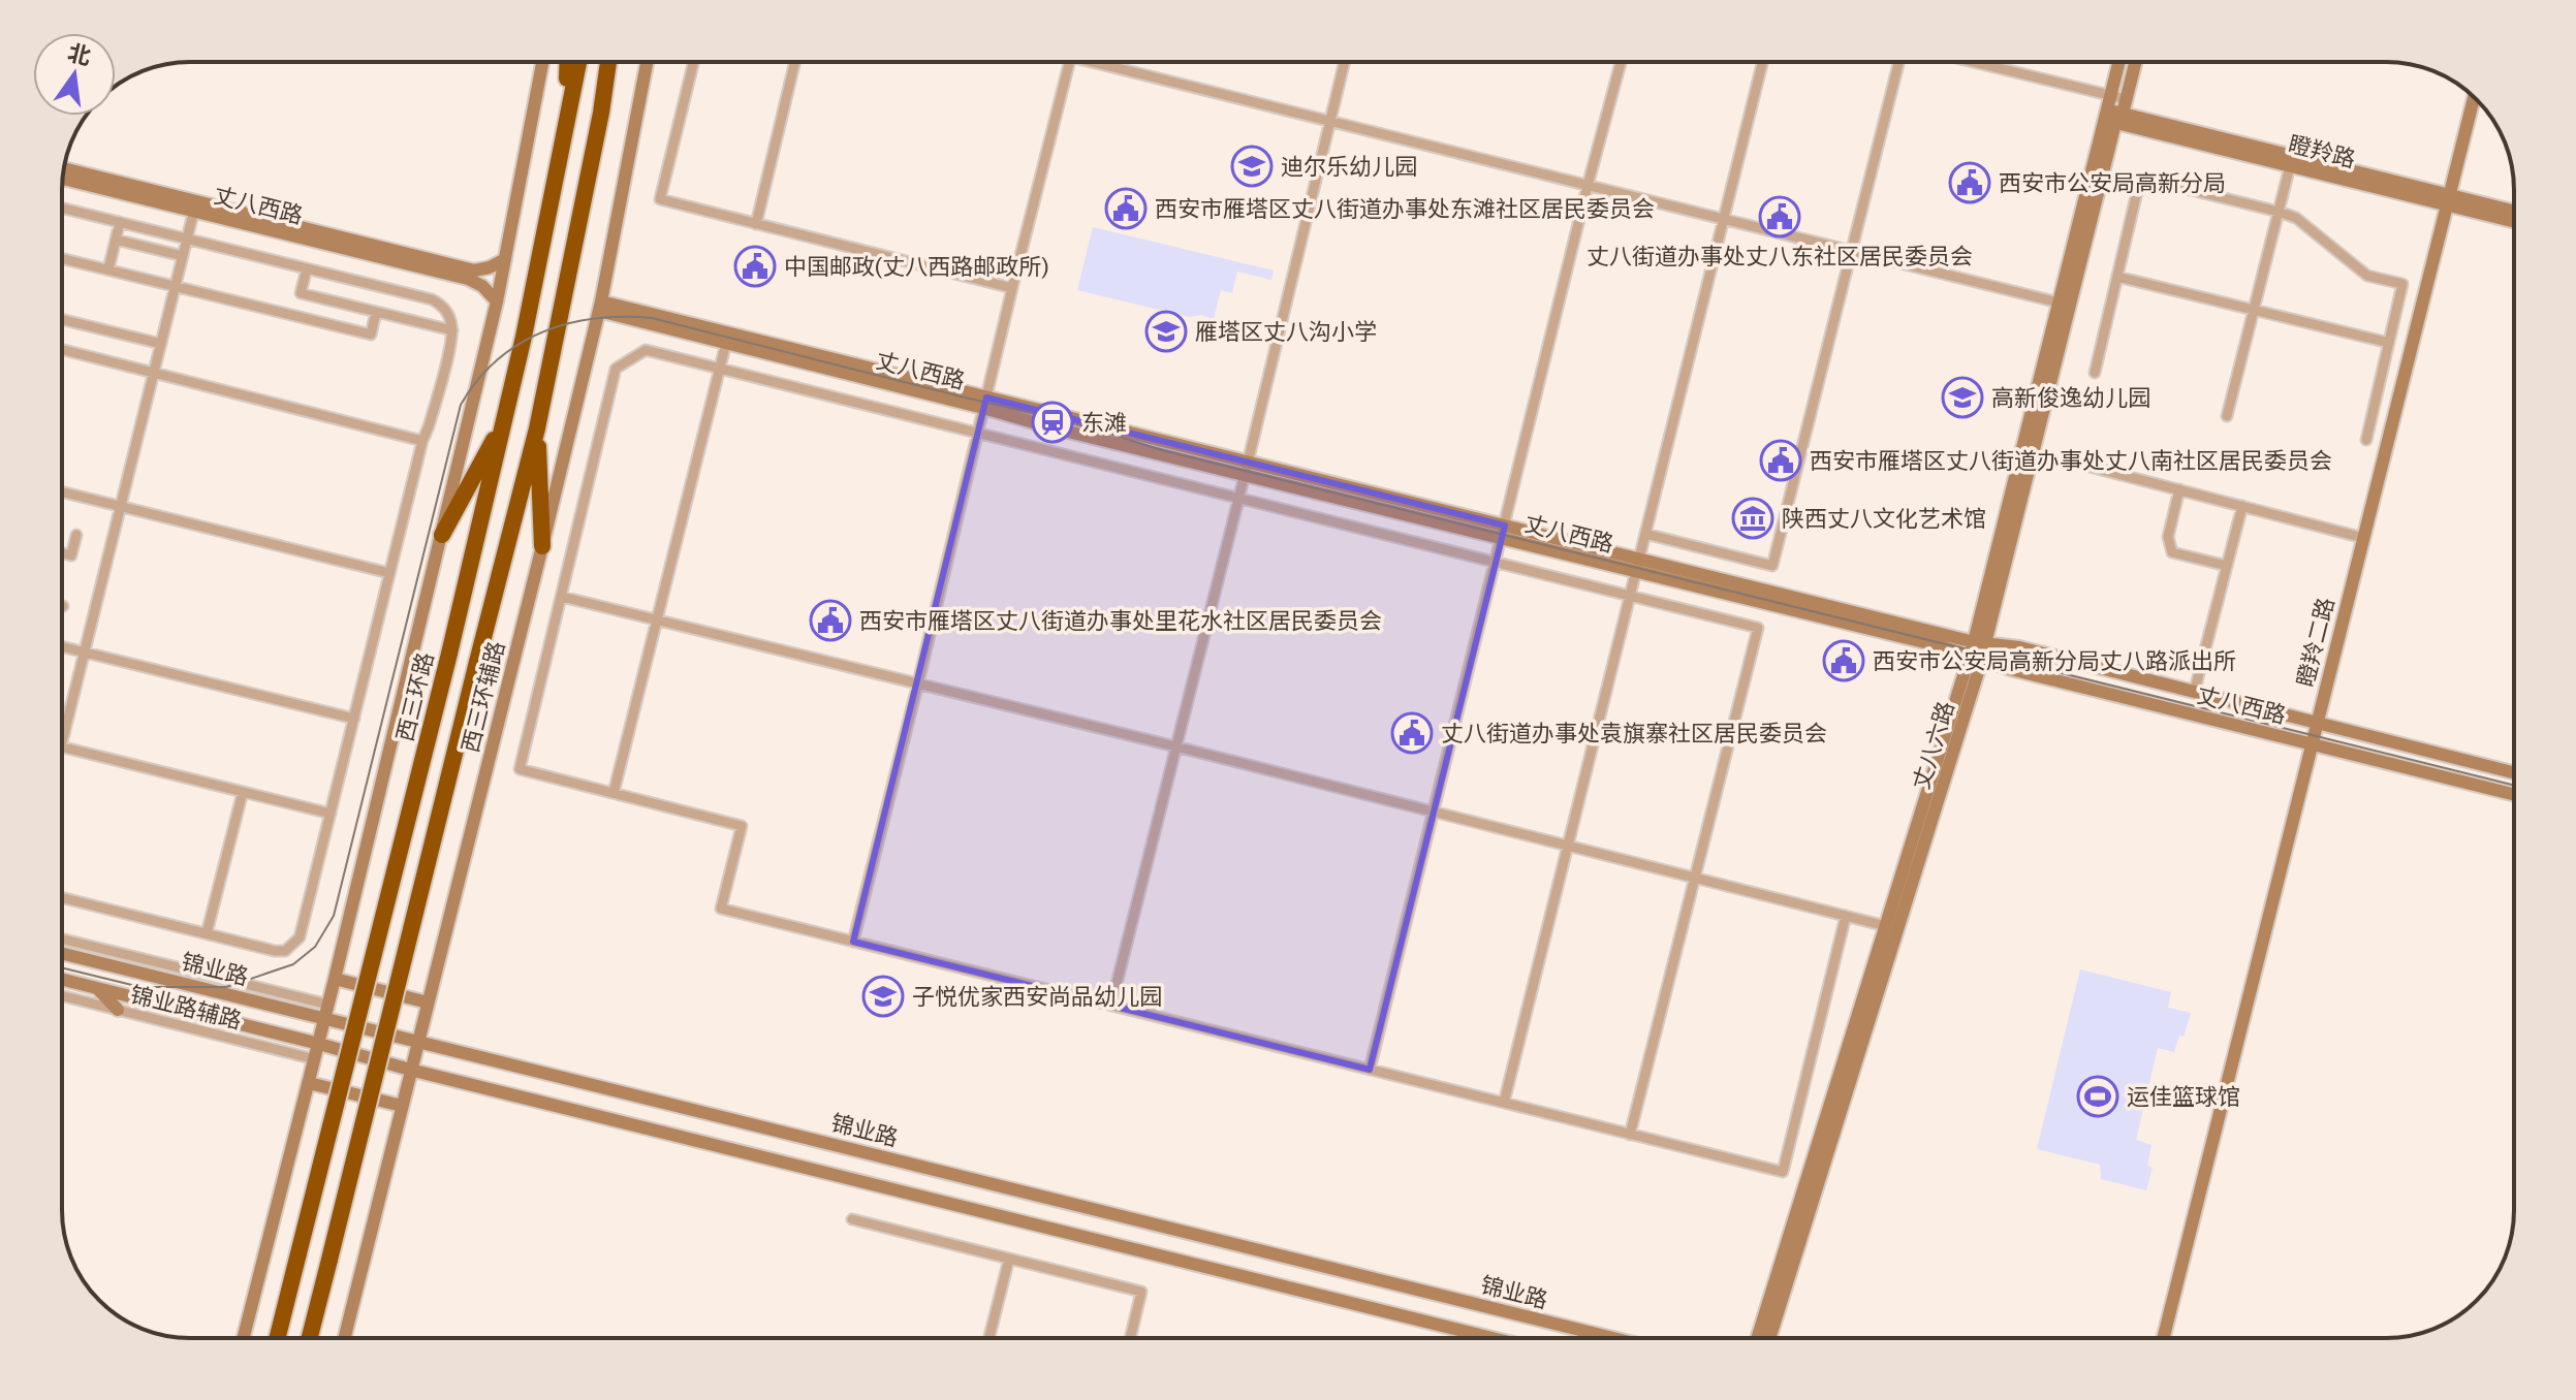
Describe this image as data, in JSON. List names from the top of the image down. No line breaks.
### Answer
{"streets":{"highway":["西三环路"],"main road":["瞪羚路","丈八西路","瞪羚二路","西三环辅路","丈八六路","锦业路"],"street":["锦业路辅路"]},"crossings":[["瞪羚路","瞪羚二路"],["瞪羚路","丈八六路"],["丈八西路","瞪羚二路"],["丈八西路","西三环辅路"],["丈八西路","丈八六路"],["西三环辅路","锦业路"],["锦业路","锦业路辅路"]],"places":{"school or university":["迪尔乐幼儿园","雁塔区丈八沟小学","高新俊逸幼儿园","子悦优家西安尚品幼儿园"],"public building":["西安市公安局高新分局","西安市雁塔区丈八街道办事处东滩社区居民委员会","丈八街道办事处丈八东社区居民委员会","中国邮政(丈八西路邮政所)","西安市雁塔区丈八街道办事处丈八南社区居民委员会","西安市雁塔区丈八街道办事处里花水社区居民委员会","西安市公安局高新分局丈八路派出所","丈八街道办事处袁旗寨社区居民委员会"],"station":["东滩"],"museum":["陕西丈八文化艺术馆"],"sports":["运佳篮球馆"]},"north":"top"}
